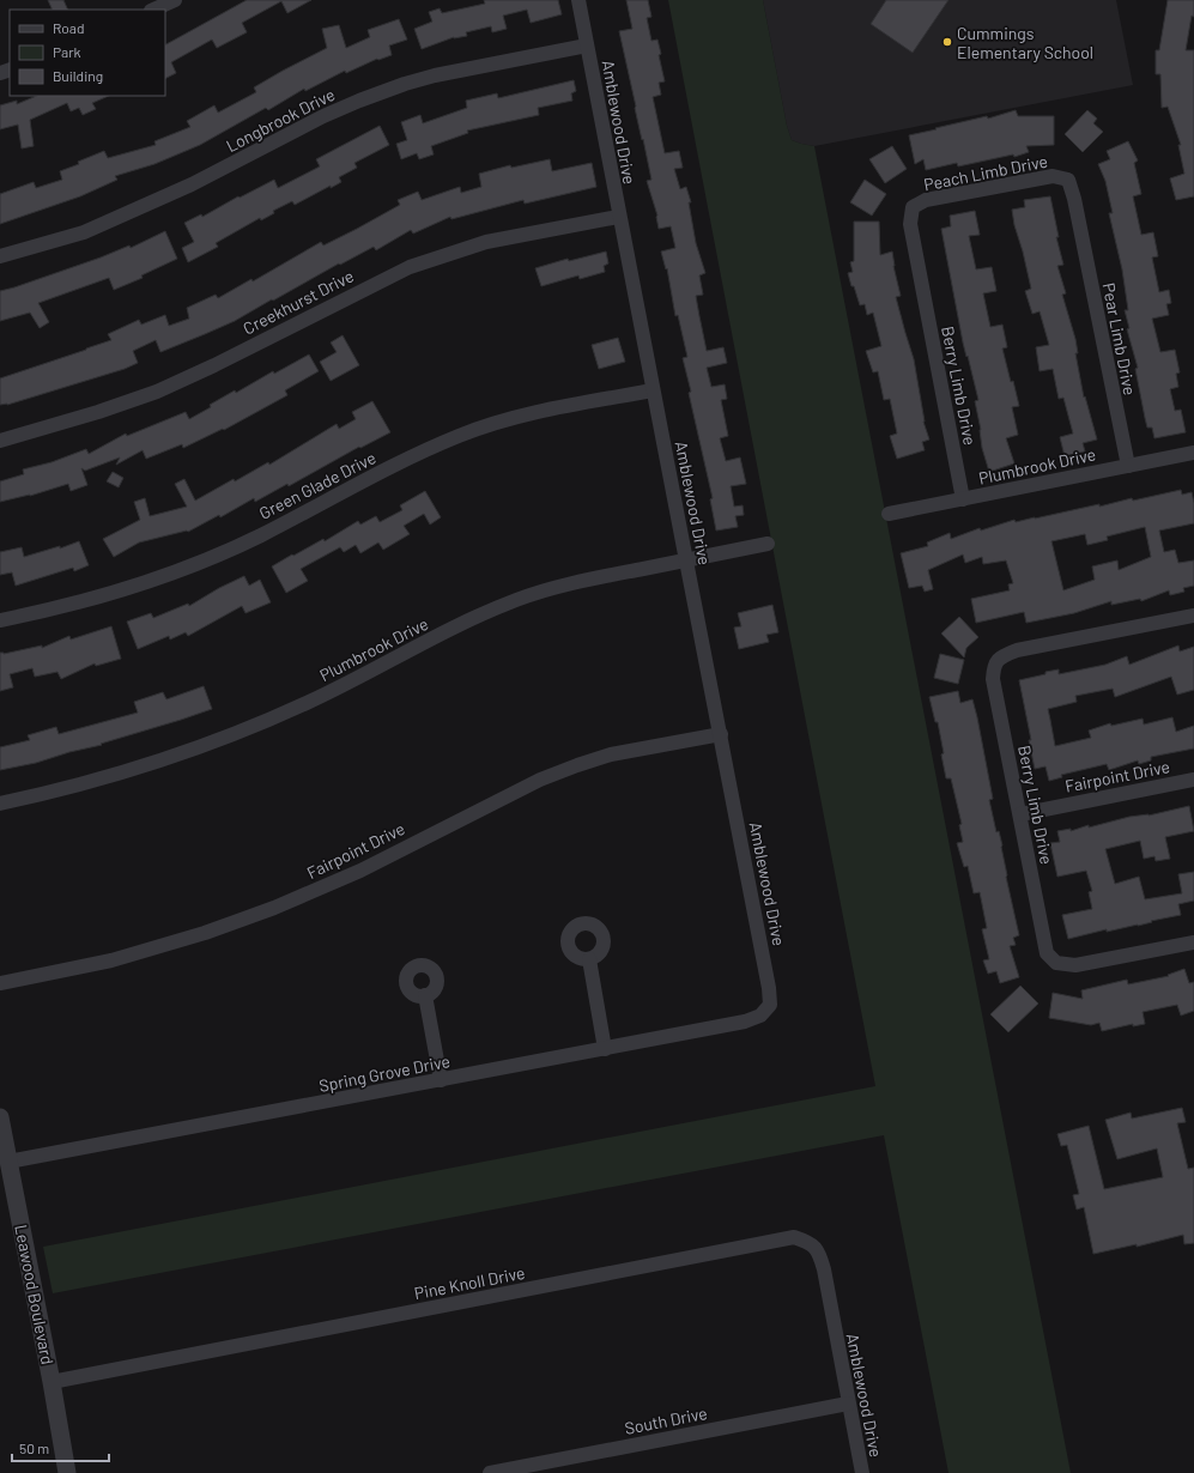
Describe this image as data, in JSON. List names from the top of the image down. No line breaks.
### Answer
{"streets":{"street":["Longbrook Drive","Amblewood Drive","Peach Limb Drive","Creekhurst Drive","Pear Limb Drive","Berry Limb Drive","Plumbrook Drive","Green Glade Drive","Fairpoint Drive","Spring Grove Drive","Pine Knoll Drive","Leawood Boulevard","South Drive"]},"crossings":[["Longbrook Drive","Amblewood Drive"],["Amblewood Drive","Creekhurst Drive"],["Amblewood Drive","Plumbrook Drive"],["Amblewood Drive","Green Glade Drive"],["Amblewood Drive","Fairpoint Drive"],["Amblewood Drive","Spring Grove Drive"],["Amblewood Drive","Pine Knoll Drive"],["Amblewood Drive","South Drive"],["Peach Limb Drive","Pear Limb Drive"],["Peach Limb Drive","Berry Limb Drive"],["Pear Limb Drive","Plumbrook Drive"],["Berry Limb Drive","Plumbrook Drive"],["Berry Limb Drive","Fairpoint Drive"],["Spring Grove Drive","Leawood Boulevard"],["Pine Knoll Drive","Leawood Boulevard"]],"places":["Cummings Elementary School"],"legend":["Road","Park","Building"],"scale_bar":"50 m"}
